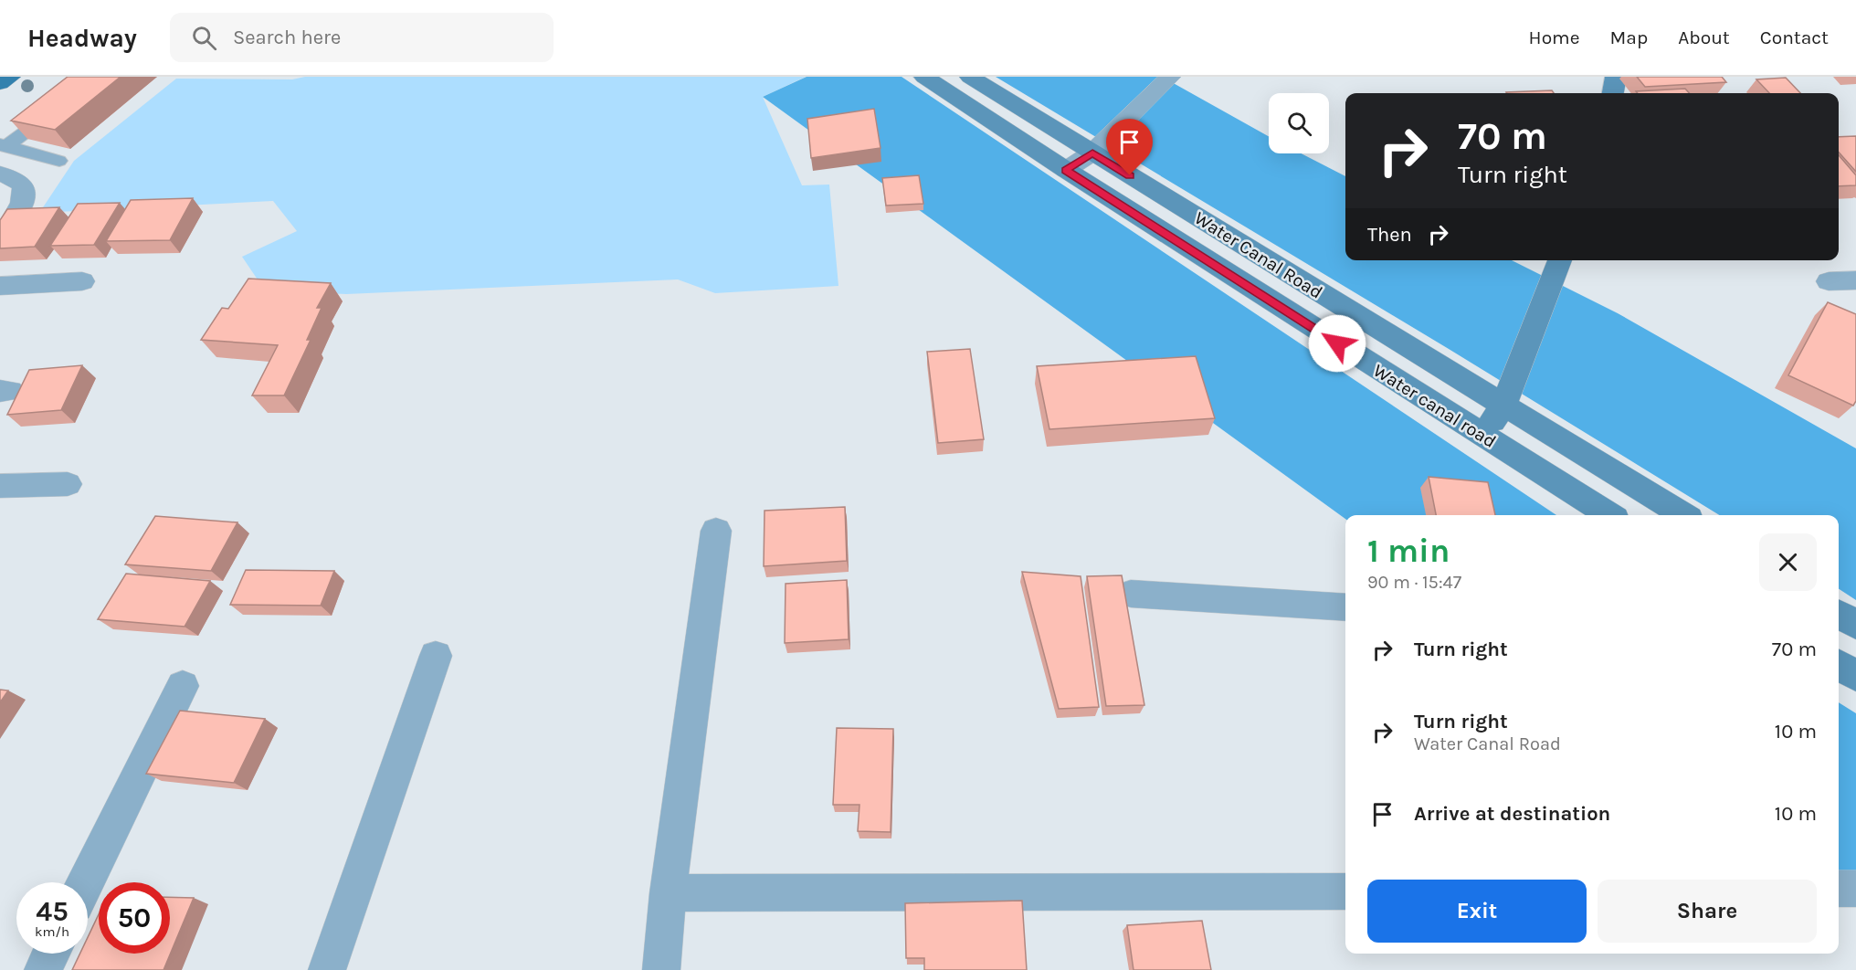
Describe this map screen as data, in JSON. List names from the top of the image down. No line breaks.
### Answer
{"streets":{"main road":["Water Canal Road","Water canal road"]},"page":{"header":"Headway","search":"Search here","nav":["Home","Map","About","Contact"],"turn":["70 m","Turn right"],"then":"Then","heading":["1 min","90 m · 15:47"],"list":[{"name":"Turn right","value":"70 m"},{"name":"Turn right","note":"Water Canal Road","value":"10 m"},{"name":"Arrive at destination","value":"10 m"}],"buttons":["Exit","Share"],"speed":"45 km/h","limit":"50"}}
